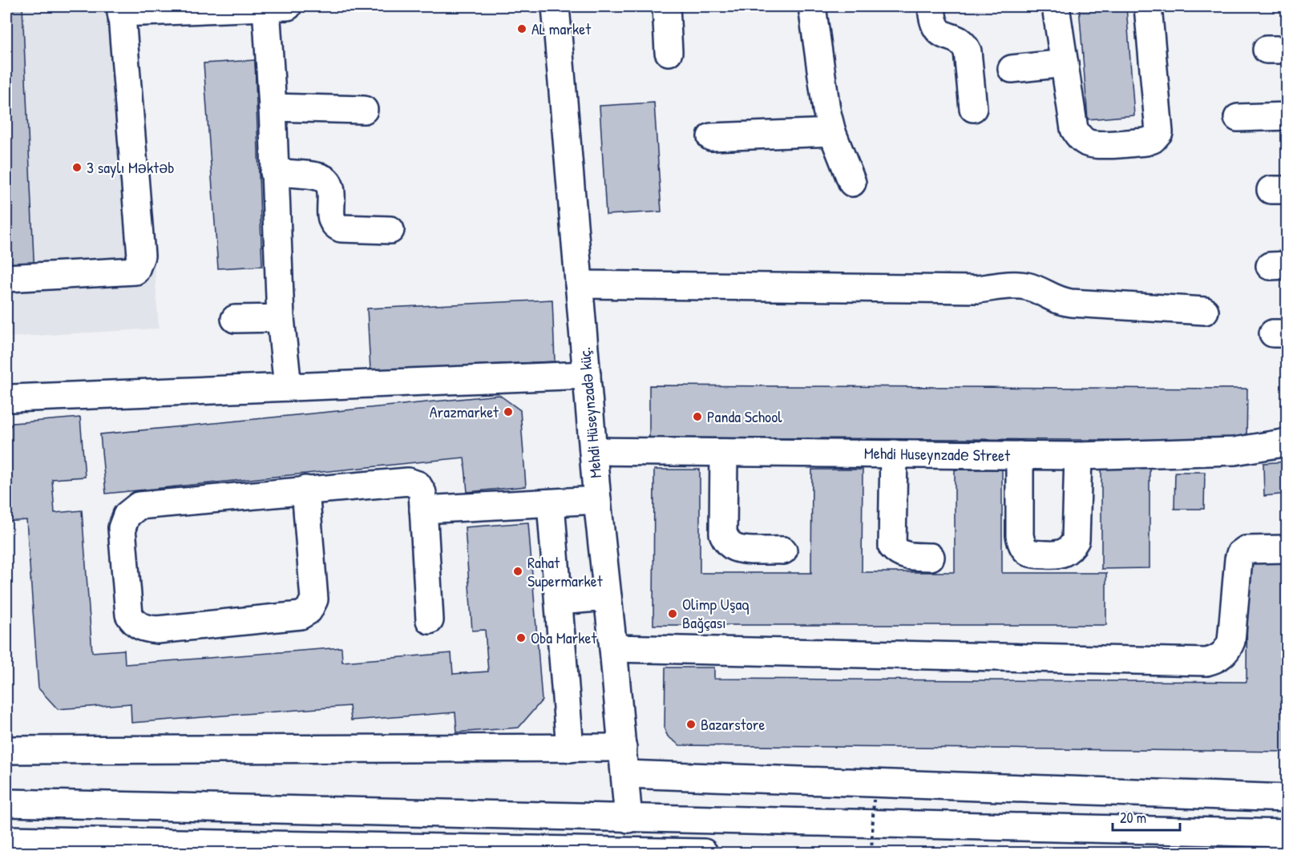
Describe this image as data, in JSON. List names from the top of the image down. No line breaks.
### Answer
{"streets":{"main road":["Mehdi Hüseynzadə küç.","Mehdi Huseynzadе Street"]},"crossings":[["Mehdi Hüseynzadə küç.","Mehdi Huseynzadе Street"]],"places":["AL market","3 saylı Məktəb","Arazmarket","Panda School","Rahat Supermarket","Olimp Uşaq Bağçası","Oba Market","Bazarstore"],"scale_bar":"20 m"}
